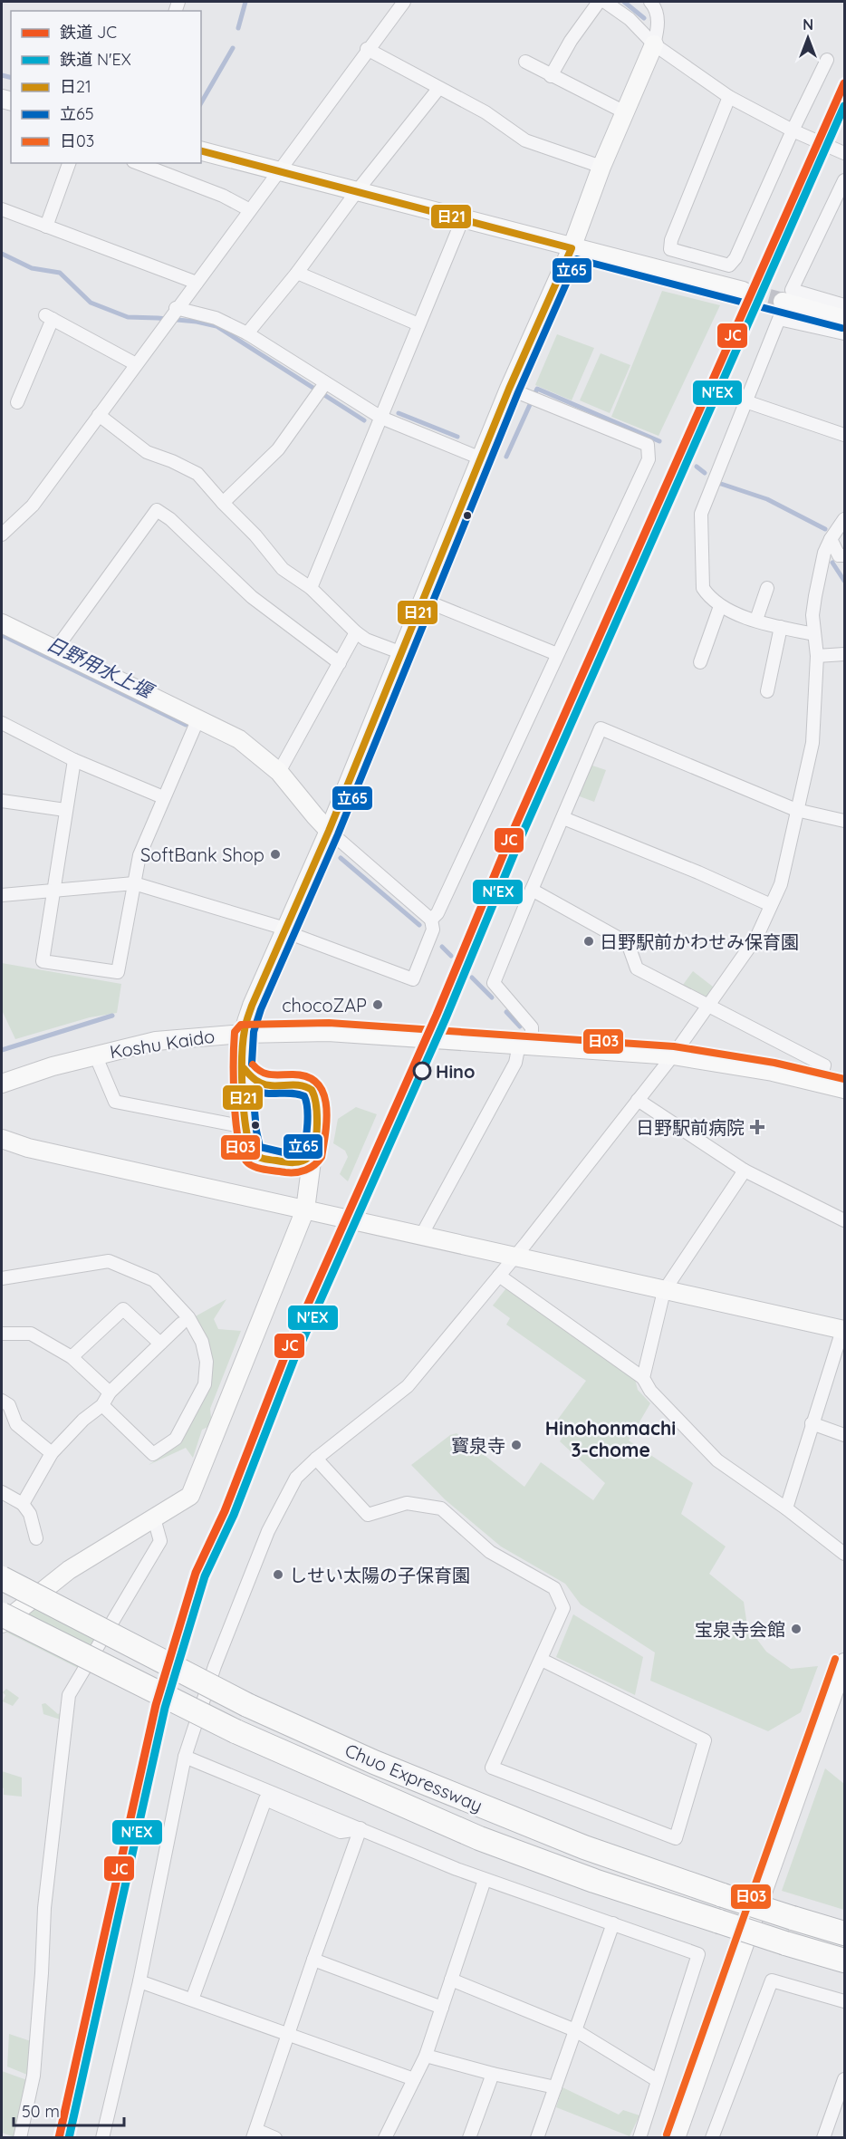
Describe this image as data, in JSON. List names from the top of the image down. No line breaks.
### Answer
{"streets":{"highway":["Chuo Expressway"],"street":["Koshu Kaido"]},"districts":["Hinohonmachi 3-chome"],"water":["日野用水上堰"],"places":{"other":["SoftBank Shop","日野駅前かわせみ保育園","chocoZAP","Hino","寳泉寺","しせい太陽の子保育園","宝泉寺会館"],"health":["日野駅前病院"]},"lines":["rail line JC","rail line N'EX","transit line 日21","transit line 立65","transit line 日03"],"legend":["鉄道 JC","鉄道 N'EX","日21","立65","日03"],"scale_bar":"50 m","north":"top"}
